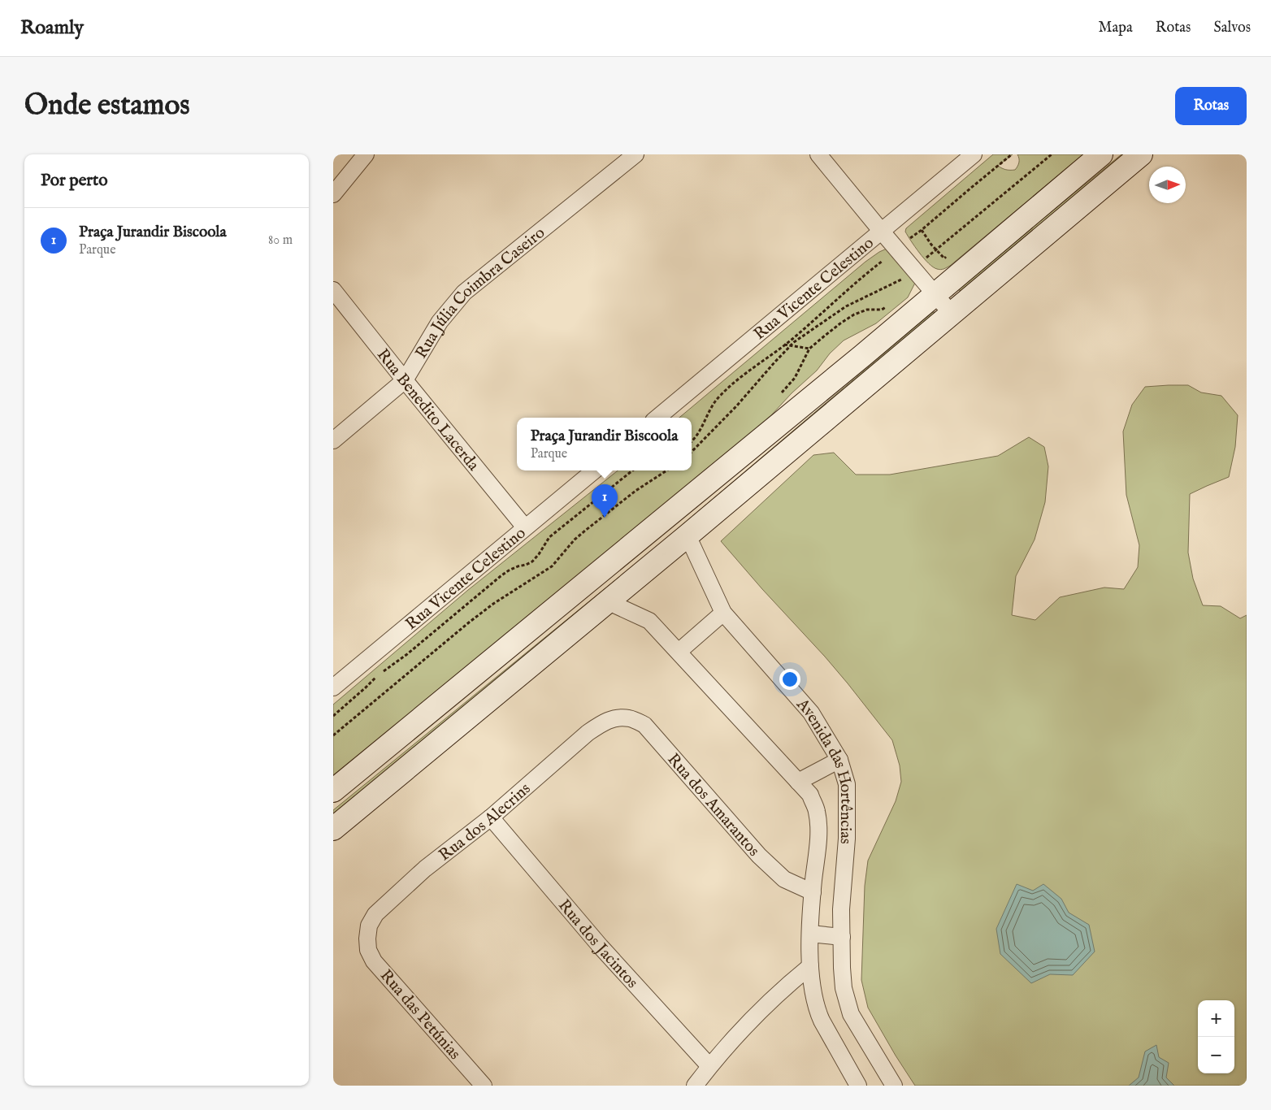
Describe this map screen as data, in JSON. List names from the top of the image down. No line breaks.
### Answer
{"streets":{"street":["Rua Vicente Celestino","Rua Júlia Coimbra Caseiro","Rua Benedito Lacerda","Avenida das Hortências","Rua dos Amarantos","Rua dos Alecrins","Rua dos Jacintos","Rua das Petúnias"]},"crossings":[["Rua Vicente Celestino","Rua Benedito Lacerda"],["Rua Júlia Coimbra Caseiro","Rua Benedito Lacerda"],["Avenida das Hortências","Rua dos Amarantos"],["Rua dos Amarantos","Rua dos Alecrins"],["Rua dos Alecrins","Rua dos Jacintos"],["Rua dos Alecrins","Rua das Petúnias"]],"north":"right","page":{"header":"Roamly","nav":["Mapa","Rotas","Salvos"],"buttons":"Rotas","title":"Onde estamos","heading":"Por perto","list":[{"mark":"1","name":"Praça Jurandir Biscoola","note":"Parque","value":"80 m"}],"popup":["Praça Jurandir Biscoola","Parque"],"pins":"1","map_buttons":["+","−"]}}
